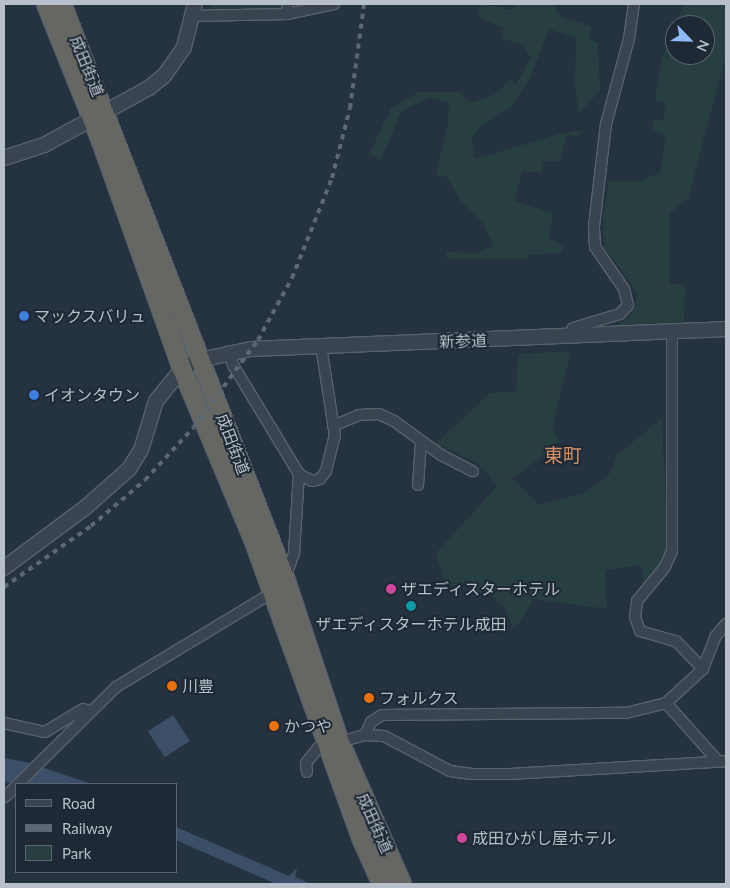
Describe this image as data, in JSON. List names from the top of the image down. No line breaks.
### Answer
{"streets":{"highway":["成田街道"],"street":["新参道"]},"crossings":[["成田街道","新参道"]],"districts":["東町"],"places":["マックスバリュ","イオンタウン","ザエディスターホテル","ザエディスターホテル成田","川豊","フォルクス","かつや","成田ひがし屋ホテル"],"legend":["Road","Railway","Park"],"north":"bottom right"}
